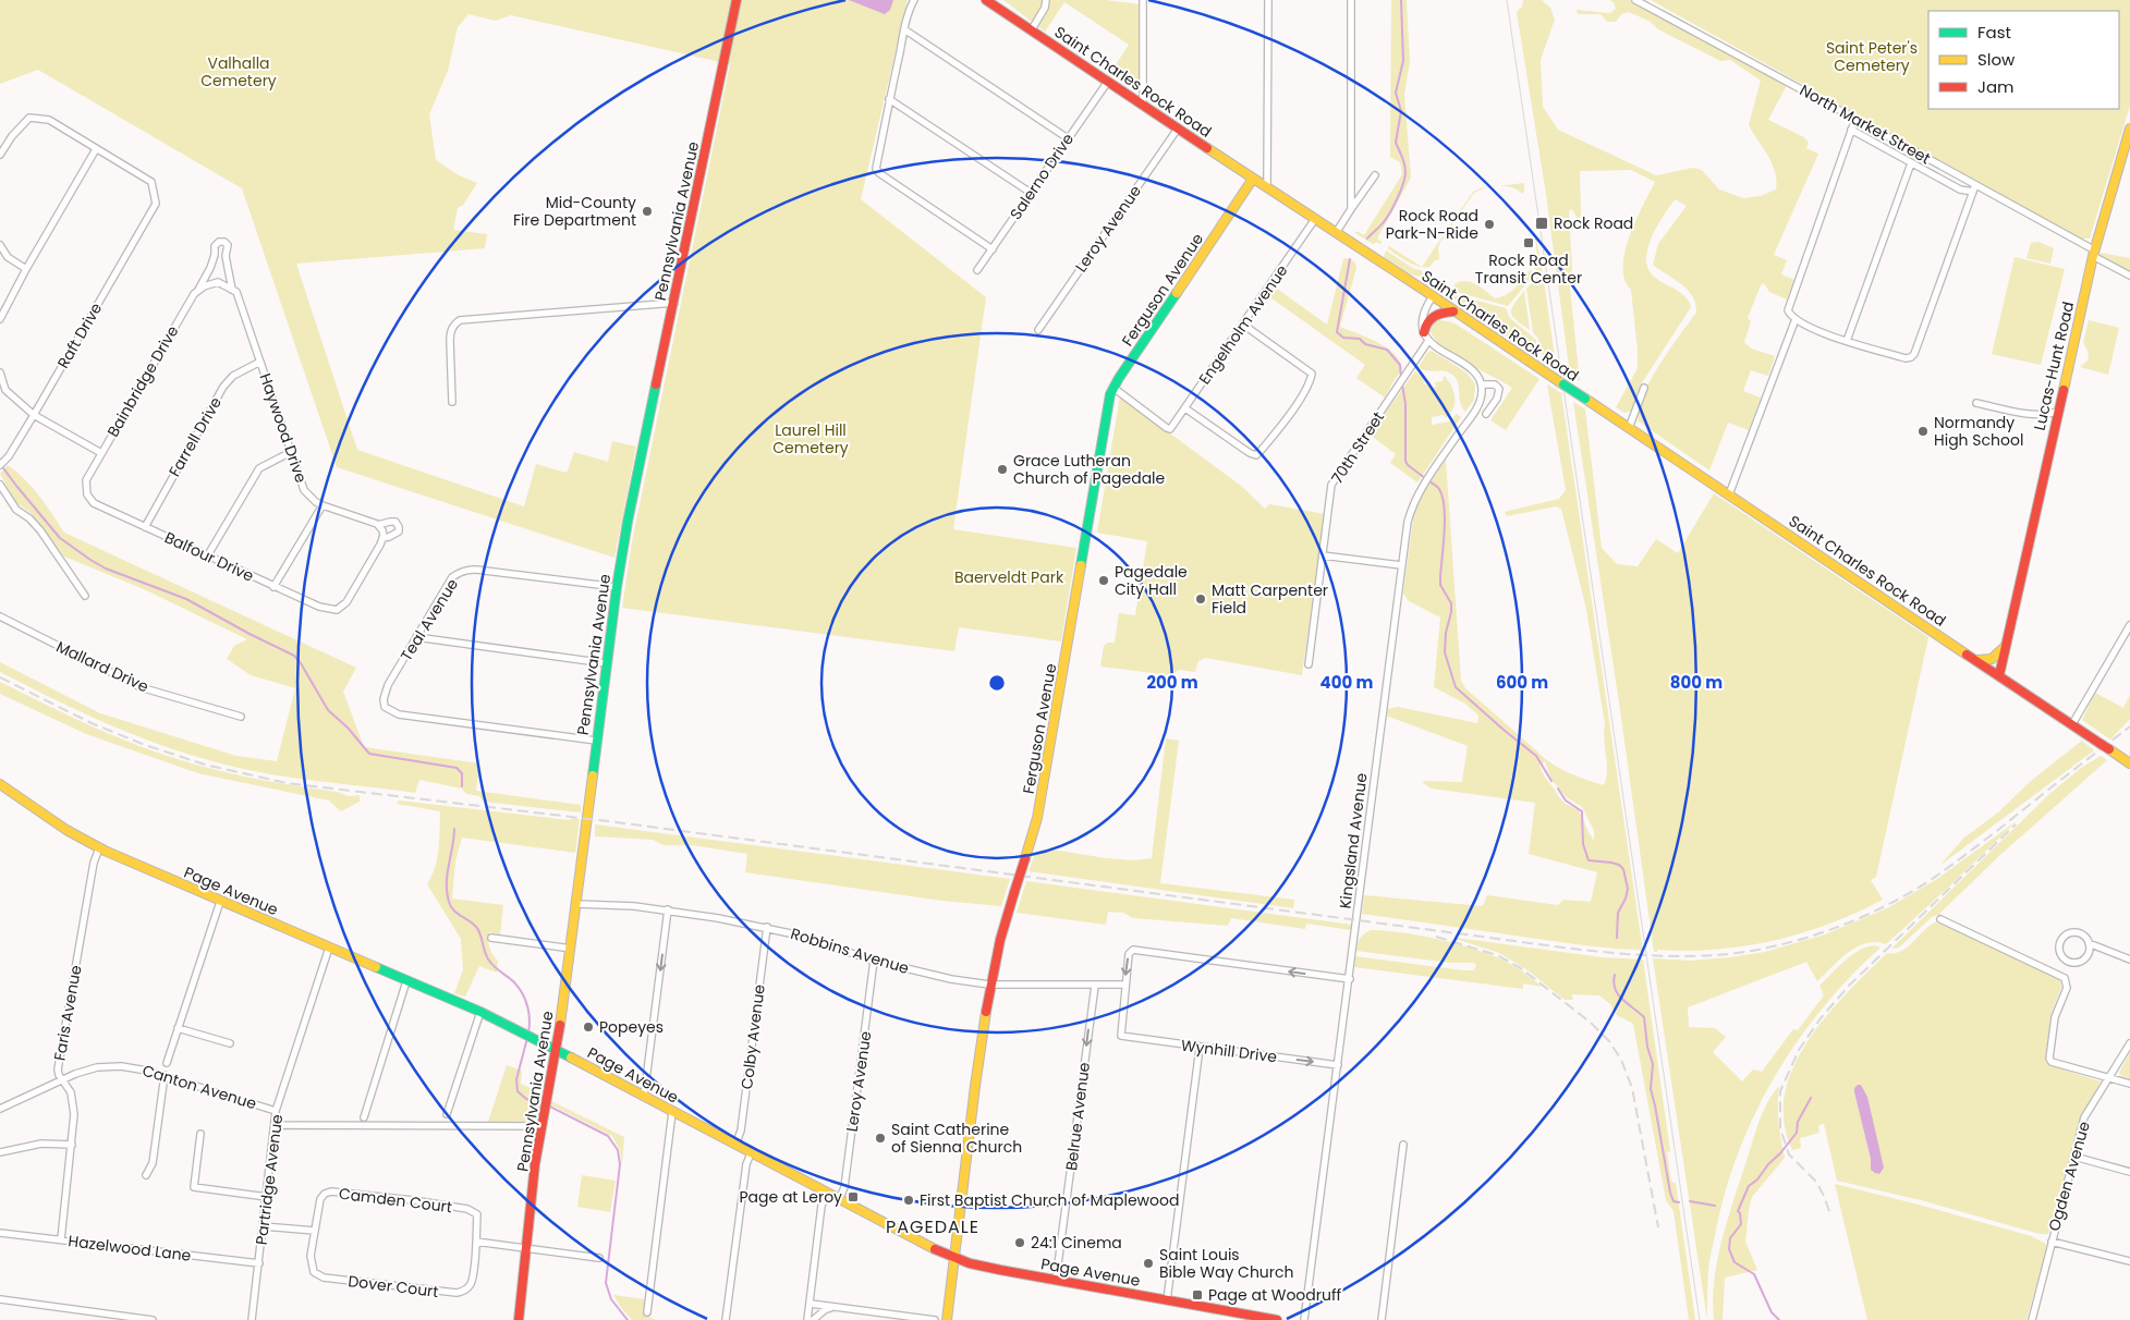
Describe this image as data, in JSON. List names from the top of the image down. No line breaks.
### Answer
{"streets":{"main road":["Saint Charles Rock Road","Pennsylvania Avenue","Ferguson Avenue","Lucas-Hunt Road","Page Avenue"],"street":["North Market Street","Salerno Drive","Leroy Avenue","Engelholm Avenue","Raft Drive","Bainbridge Drive","Haywood Drive","Farrell Drive","70th Street","Balfour Drive","Teal Avenue","Mallard Drive","Kingsland Avenue","Robbins Avenue","Faris Avenue","Colby Avenue","Wynhill Drive","Canton Avenue","Belrue Avenue","Ogden Avenue","Partridge Avenue","Camden Court","Hazelwood Lane","Dover Court"]},"crossings":[["Saint Charles Rock Road","Salerno Drive"],["Saint Charles Rock Road","Leroy Avenue"],["Saint Charles Rock Road","Ferguson Avenue"],["Saint Charles Rock Road","Engelholm Avenue"],["Saint Charles Rock Road","Lucas-Hunt Road"],["North Market Street","Lucas-Hunt Road"],["Pennsylvania Avenue","Teal Avenue"],["Pennsylvania Avenue","Page Avenue"],["Pennsylvania Avenue","Robbins Avenue"],["Leroy Avenue","Page Avenue"],["Leroy Avenue","Robbins Avenue"],["Ferguson Avenue","Engelholm Avenue"],["Ferguson Avenue","Page Avenue"],["Ferguson Avenue","Robbins Avenue"],["Bainbridge Drive","Haywood Drive"],["Bainbridge Drive","Balfour Drive"],["Haywood Drive","Farrell Drive"],["Haywood Drive","Balfour Drive"],["Farrell Drive","Balfour Drive"],["Kingsland Avenue","Wynhill Drive"],["Page Avenue","Faris Avenue"],["Page Avenue","Colby Avenue"],["Page Avenue","Belrue Avenue"],["Page Avenue","Partridge Avenue"],["Robbins Avenue","Colby Avenue"],["Robbins Avenue","Wynhill Drive"],["Robbins Avenue","Belrue Avenue"],["Faris Avenue","Canton Avenue"],["Faris Avenue","Hazelwood Lane"],["Canton Avenue","Partridge Avenue"],["Partridge Avenue","Hazelwood Lane"],["Camden Court","Dover Court"]],"one_way":["Wynhill Drive","Belrue Avenue"],"districts":["PAGEDALE"],"parks":["Saint Peter's Cemetery","Valhalla Cemetery","Laurel Hill Cemetery","Baerveldt Park"],"places":{"other":["Mid-County Fire Department","Rock Road Park-N-Ride","Normandy High School","Grace Lutheran Church of Pagedale","Pagedale City Hall","Matt Carpenter Field","Popeyes","Saint Catherine of Sienna Church","First Baptist Church of Maplewood","24:1 Cinema","Saint Louis Bible Way Church"],"transit":["Rock Road","Rock Road Transit Center","Page at Leroy","Page at Woodruff"]},"legend":["Fast","Slow","Jam"],"rings":["200 m","400 m","600 m","800 m"]}
